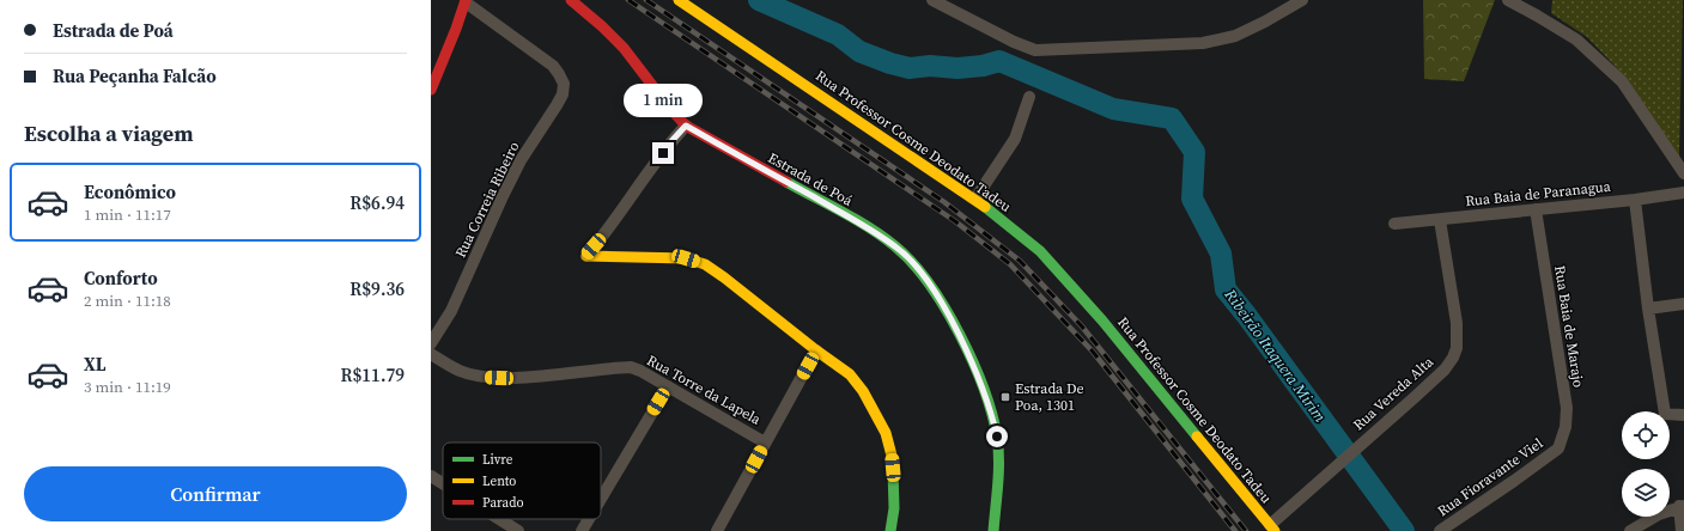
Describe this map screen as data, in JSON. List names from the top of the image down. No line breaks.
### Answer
{"streets":{"main road":["Rua Professor Cosme Deodato Tadeu","Estrada de Poá"],"street":["Rua Baia de Paranagua","Rua Correia Ribeiro","Rua Baia de Marajo","Rua Torre da Lapela","Rua Vereda Alta","Rua Fioravante Viel"]},"crossings":[["Rua Professor Cosme Deodato Tadeu","Rua Vereda Alta"],["Rua Baia de Paranagua","Rua Baia de Marajo"],["Rua Baia de Paranagua","Rua Vereda Alta"],["Rua Baia de Marajo","Rua Fioravante Viel"]],"water":["Ribeirão Itaquera Mirim"],"places":{"transit":["Estrada De Poa, 1301"]},"legend":["Livre","Lento","Parado"],"page":{"banner":["Estrada de Poá","Rua Peçanha Falcão"],"bubble":"1 min","heading":"Escolha a viagem","list":[{"name":"Econômico","note":"1 min · 11:17","value":"R$6.94"},{"name":"Conforto","note":"2 min · 11:18","value":"R$9.36"},{"name":"XL","note":"3 min · 11:19","value":"R$11.79"}],"buttons":"Confirmar"}}
